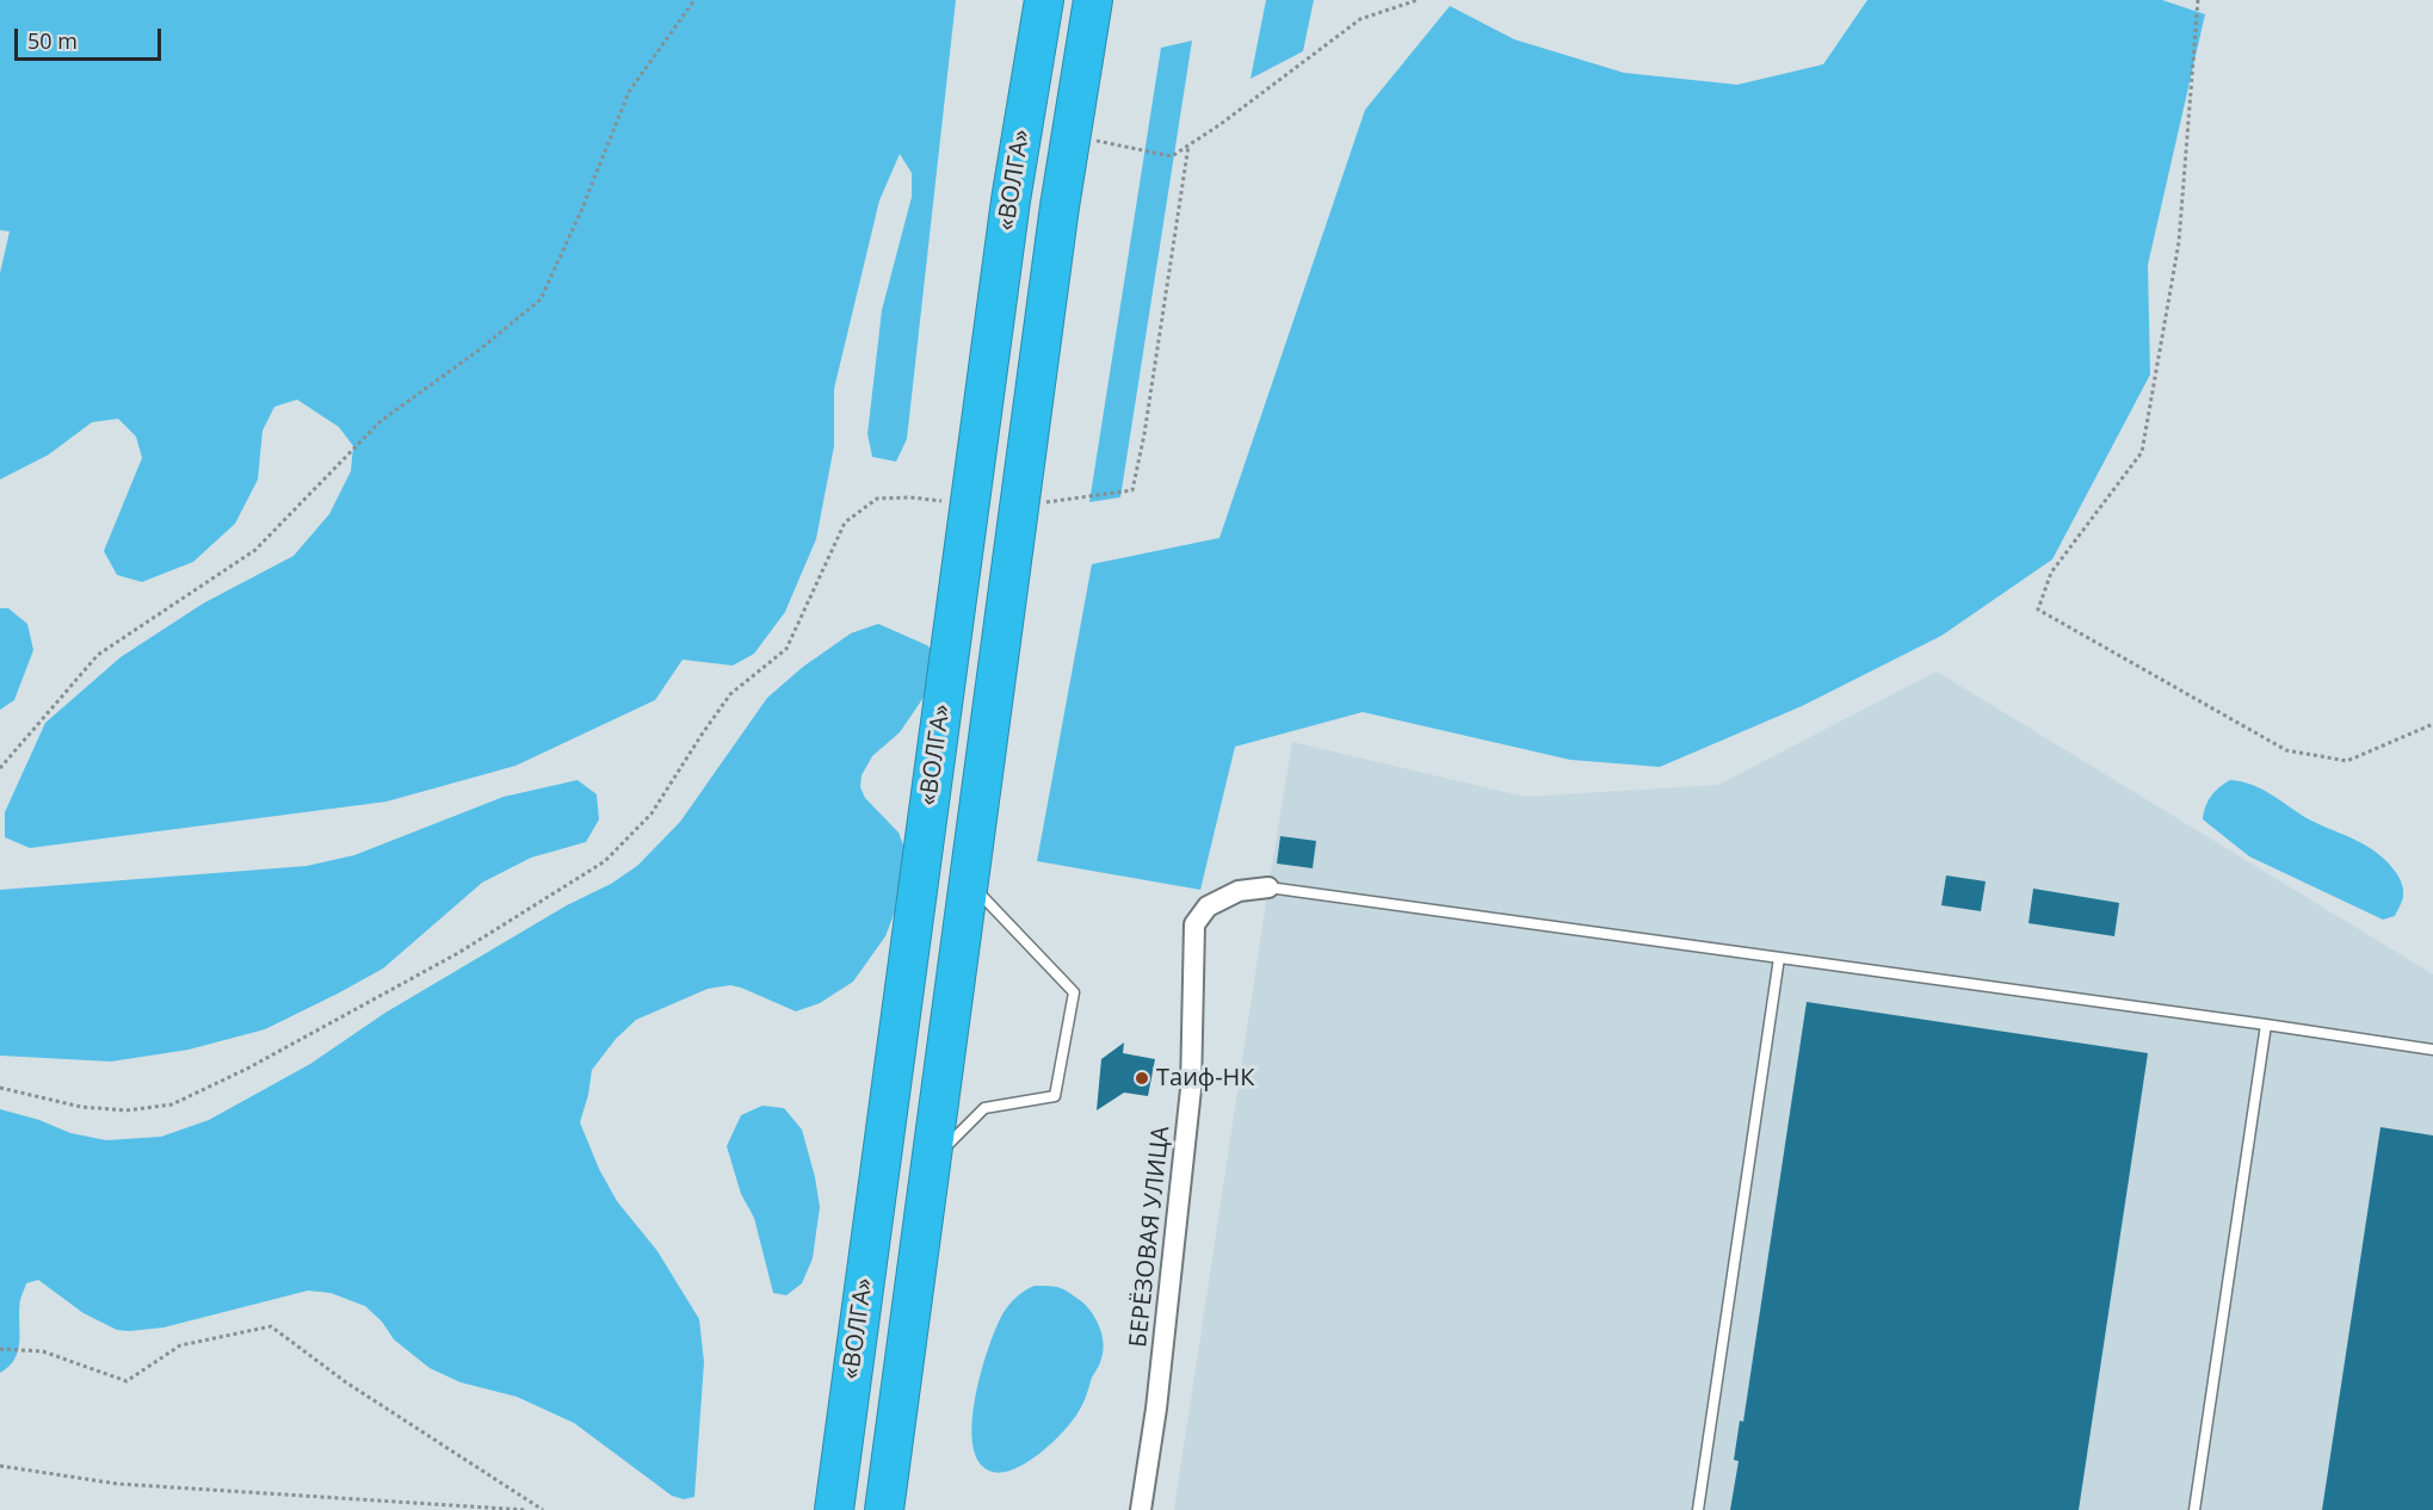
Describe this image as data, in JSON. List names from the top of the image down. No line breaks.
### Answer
{"streets":{"highway":["«ВОЛГА»"],"street":["БЕРЁЗОВАЯ УЛИЦА"]},"places":["Таиф-НК"],"scale_bar":"50 m"}
